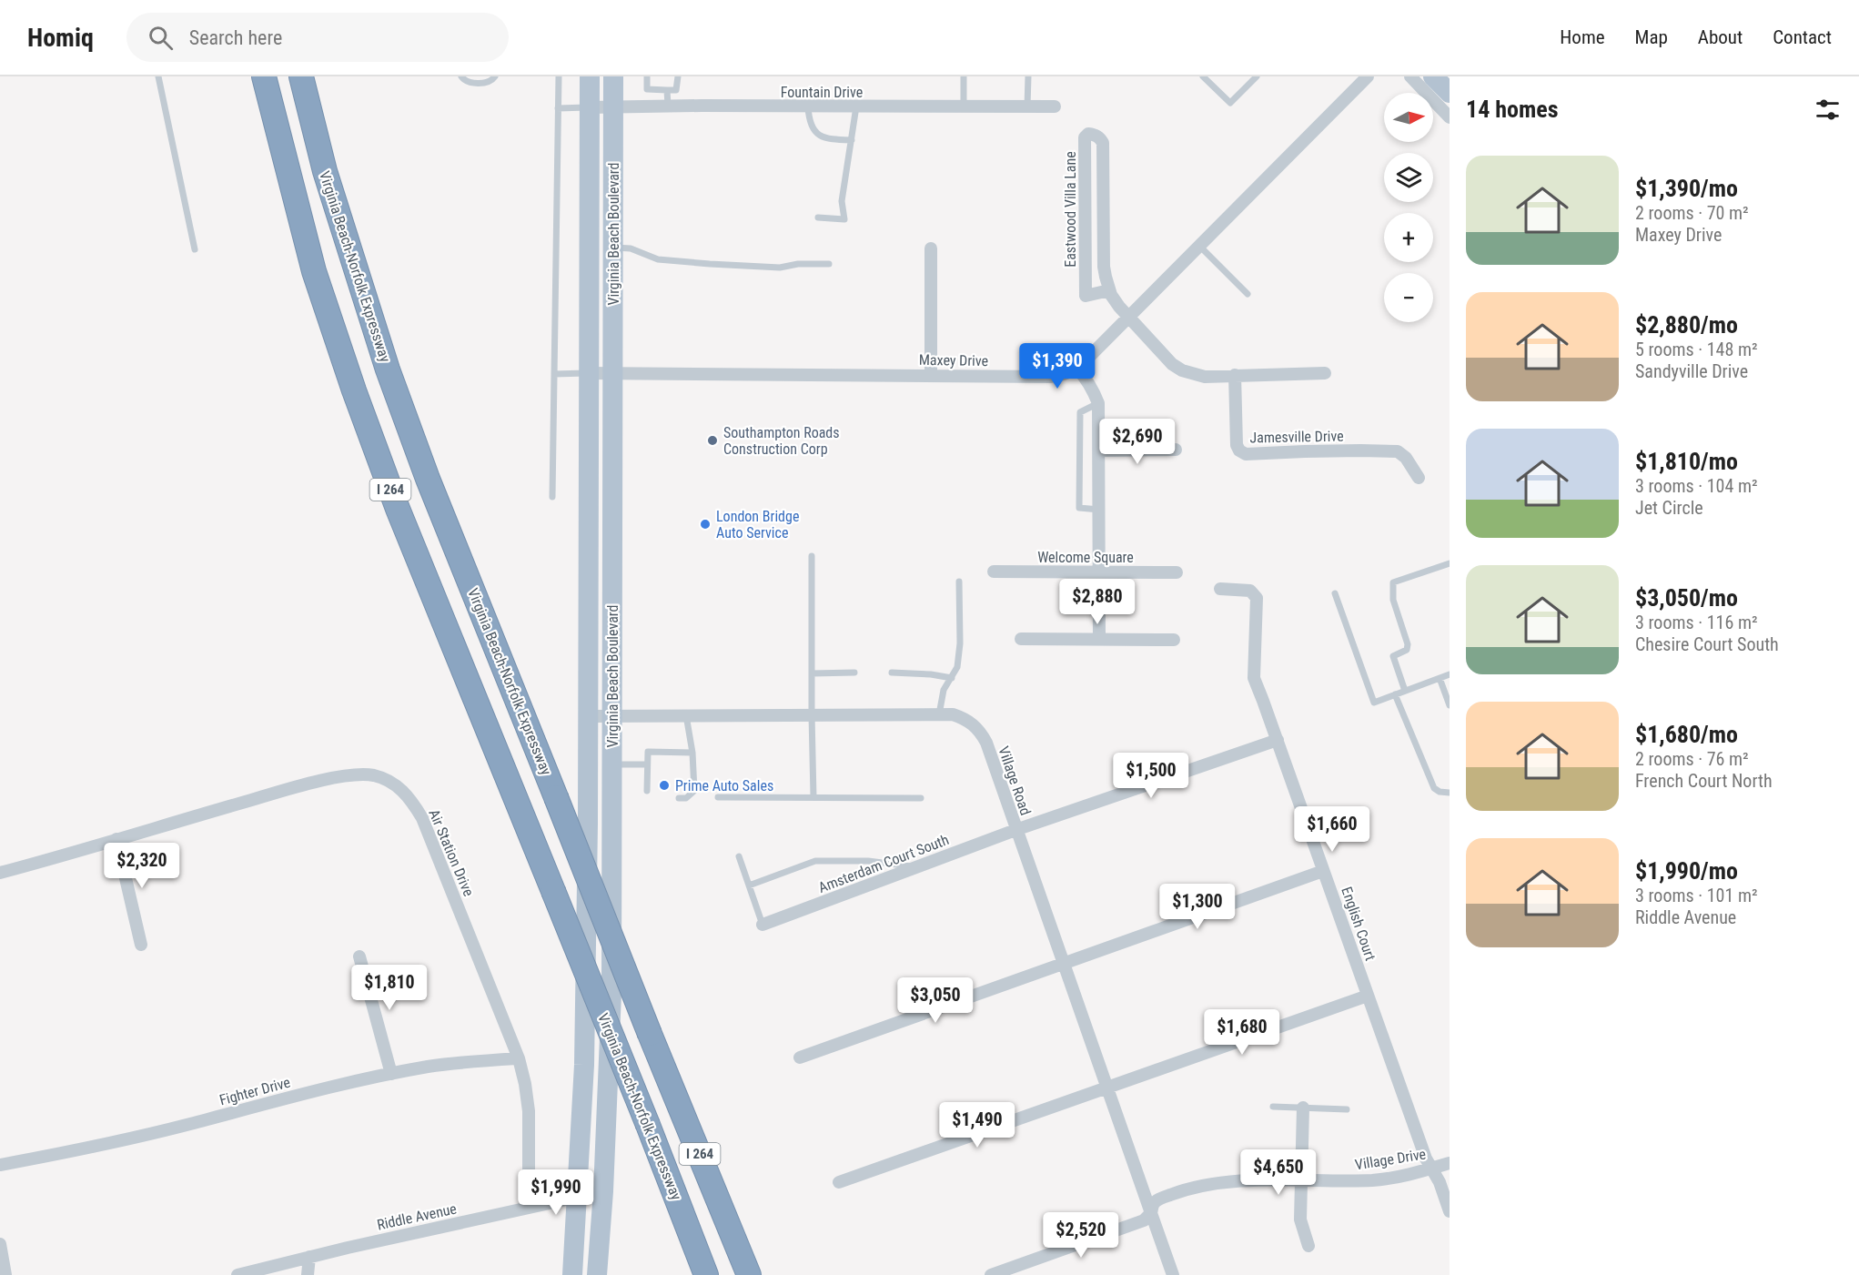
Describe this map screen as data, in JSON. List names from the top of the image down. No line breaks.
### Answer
{"streets":{"highway":["Virginia Beach-Norfolk Expressway","I 264"],"main road":["Virginia Beach Boulevard"],"street":["Fountain Drive","Eastwood Villa Lane","Maxey Drive","Jamesville Drive","Welcome Square","Village Road","Air Station Drive","Amsterdam Court South","English Court","Fighter Drive","Village Drive","Riddle Avenue"]},"crossings":[["Fountain Drive","Virginia Beach Boulevard"],["Eastwood Villa Lane","Maxey Drive"],["Eastwood Villa Lane","Jamesville Drive"],["Virginia Beach Boulevard","Maxey Drive"],["Virginia Beach Boulevard","Village Road"],["Virginia Beach Boulevard","Riddle Avenue"],["Village Road","Amsterdam Court South"],["Village Road","Village Drive"],["Air Station Drive","Fighter Drive"],["Air Station Drive","Riddle Avenue"],["Amsterdam Court South","English Court"],["English Court","Village Drive"]],"places":["Southampton Roads Construction Corp","London Bridge Auto Service","Prime Auto Sales"],"north":"right","page":{"header":"Homiq","search":"Search here","nav":["Home","Map","About","Contact"],"heading":"14 homes","map_buttons":["+","−"],"list":[{"name":"$1,390/mo","note":"2 rooms · 70 m² · Maxey Drive"},{"name":"$2,880/mo","note":"5 rooms · 148 m² · Sandyville Drive"},{"name":"$1,810/mo","note":"3 rooms · 104 m² · Jet Circle"},{"name":"$3,050/mo","note":"3 rooms · 116 m² · Chesire Court South"},{"name":"$1,680/mo","note":"2 rooms · 76 m² · French Court North"},{"name":"$1,990/mo","note":"3 rooms · 101 m² · Riddle Avenue"}],"price":["$1,390","$2,690","$2,880","$1,500","$1,660","$2,320","$1,300","$1,810","$3,050","$1,680","$1,490","$4,650","$1,990","$2,520"]}}
